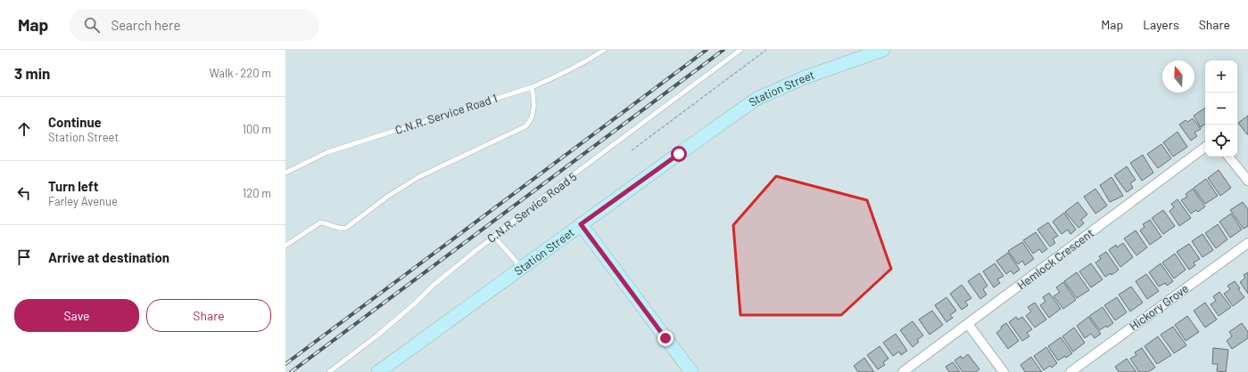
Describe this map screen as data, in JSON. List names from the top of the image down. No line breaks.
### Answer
{"streets":{"street":["Station Street","Hemlock Crescent","Hickory Grove"],"lane":["C.N.R. Service Road 1","C.N.R. Service Road 5"]},"north":"top","page":{"header":"Map","search":"Search here","nav":["Map","Layers","Share"],"heading":["3 min","Walk · 220 m"],"map_buttons":["+","−"],"list":[["Continue","Station Street","100 m"],["Turn left","Farley Avenue","120 m"],"Arrive at destination"],"buttons":["Save","Share"]}}
